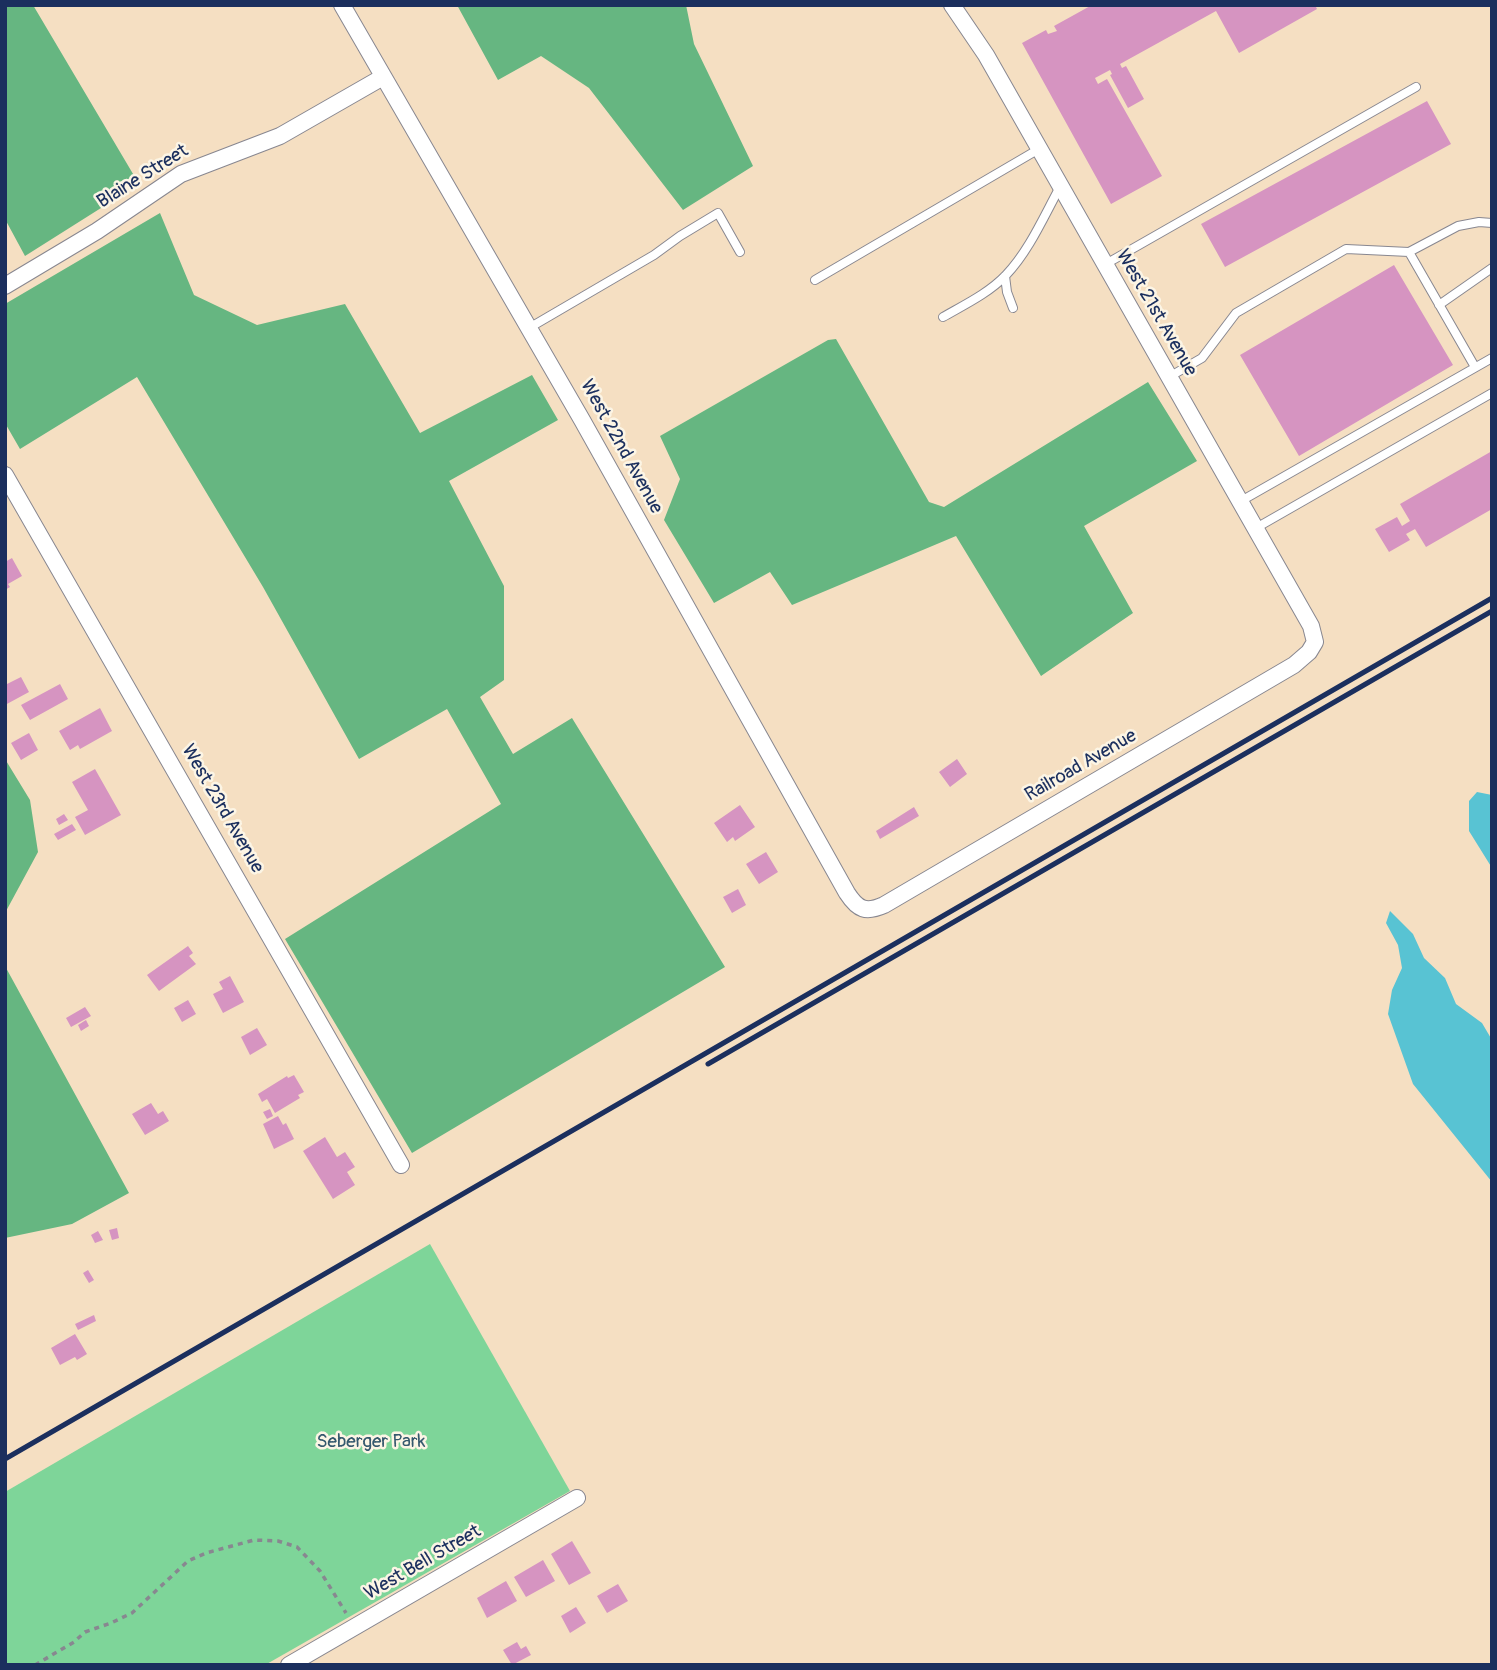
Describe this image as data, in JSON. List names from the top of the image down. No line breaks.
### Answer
{"streets":{"street":["Blaine Street","West 21st Avenue","West 22nd Avenue","Railroad Avenue","West 23rd Avenue","West Bell Street"]},"crossings":[["Blaine Street","West 22nd Avenue"],["West 21st Avenue","Railroad Avenue"],["West 22nd Avenue","Railroad Avenue"]],"parks":["Seberger Park"]}
